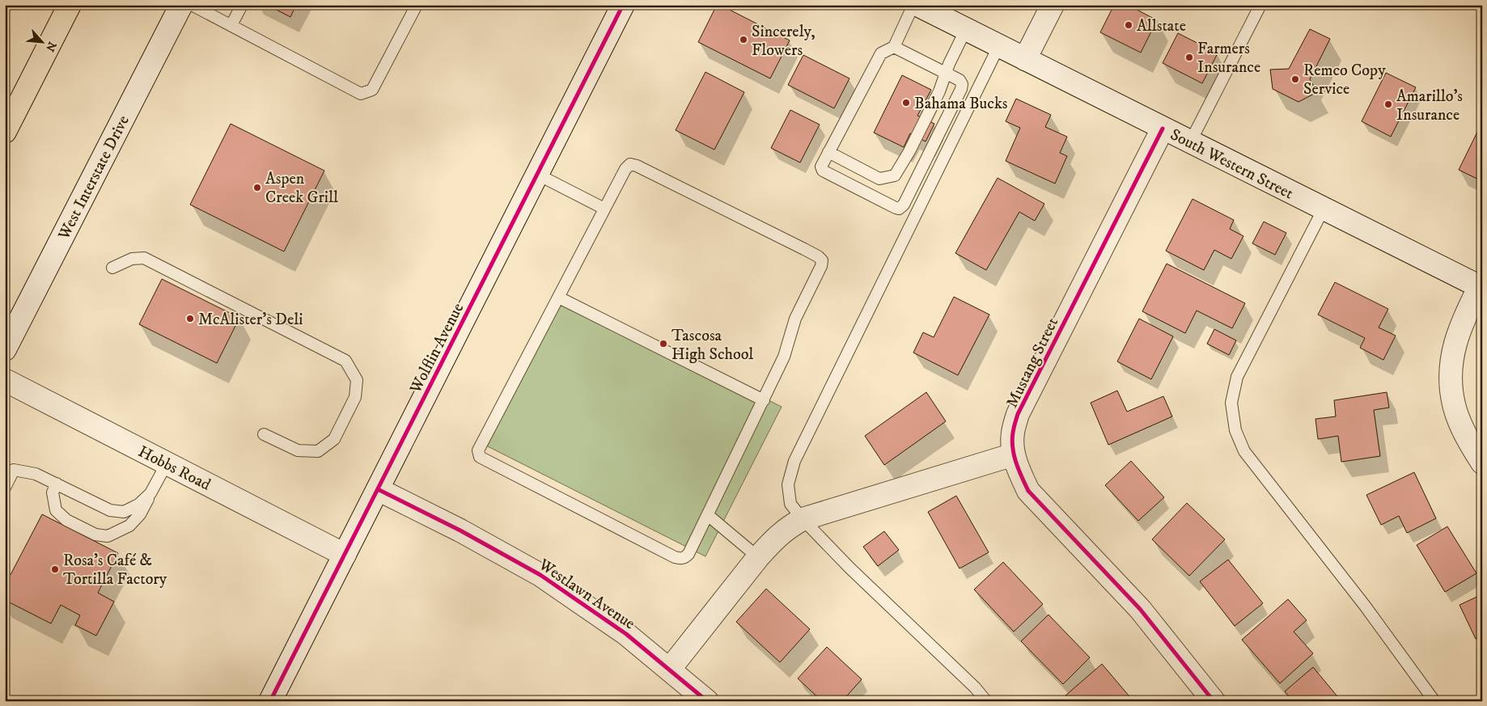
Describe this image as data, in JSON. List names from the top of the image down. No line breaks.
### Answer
{"streets":{"street":["South Western Street","West Interstate Drive","Wolflin Avenue","Mustang Street","Hobbs Road","Westlawn Avenue"]},"crossings":[["South Western Street","Mustang Street"],["Wolflin Avenue","Hobbs Road"],["Wolflin Avenue","Westlawn Avenue"]],"places":["Allstate","Sincerely, Flowers","Farmers Insurance","Remco Copy Service","Bahama Bucks","Amarillo's Insurance","Aspen Creek Grill","McAlister's Deli","Tascosa High School","Rosa's Café & Tortilla Factory"],"north":"bottom right"}
